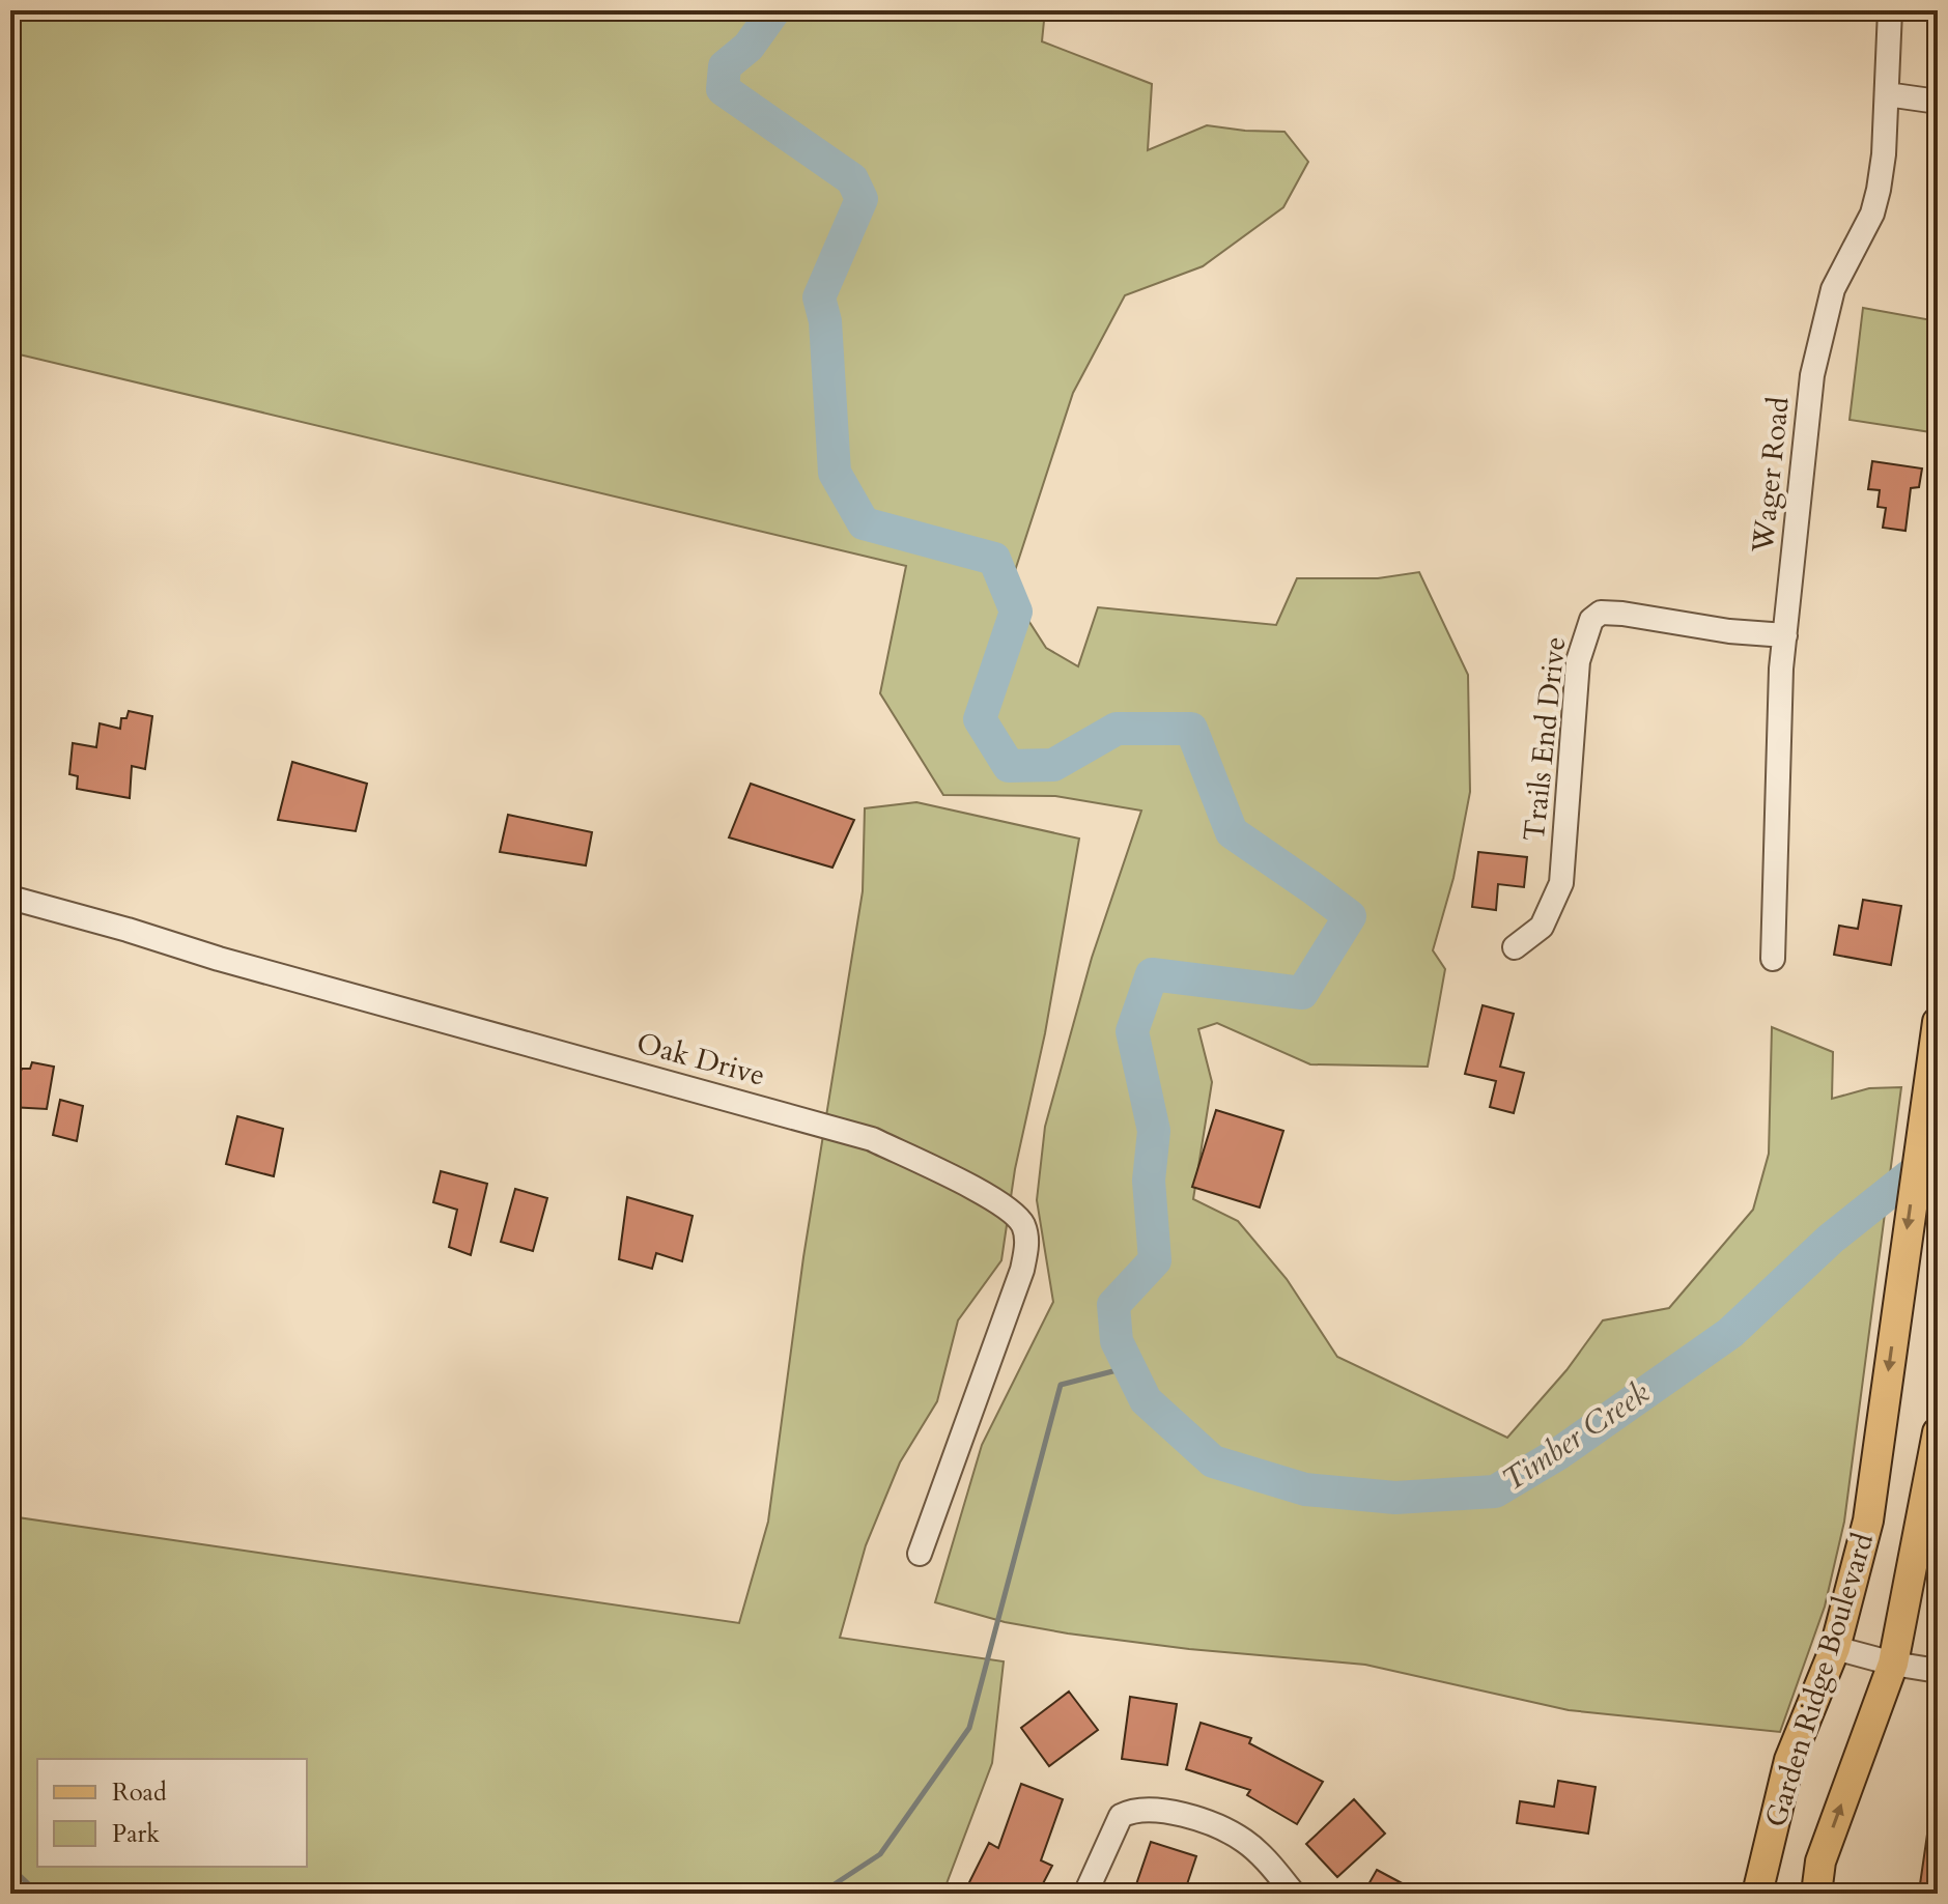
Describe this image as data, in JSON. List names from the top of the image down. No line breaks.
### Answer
{"streets":{"main road":["Garden Ridge Boulevard"],"street":["Wager Road","Trails End Drive","Oak Drive"]},"crossings":[["Wager Road","Trails End Drive"]],"water":["Timber Creek"],"legend":["Road","Park"]}
